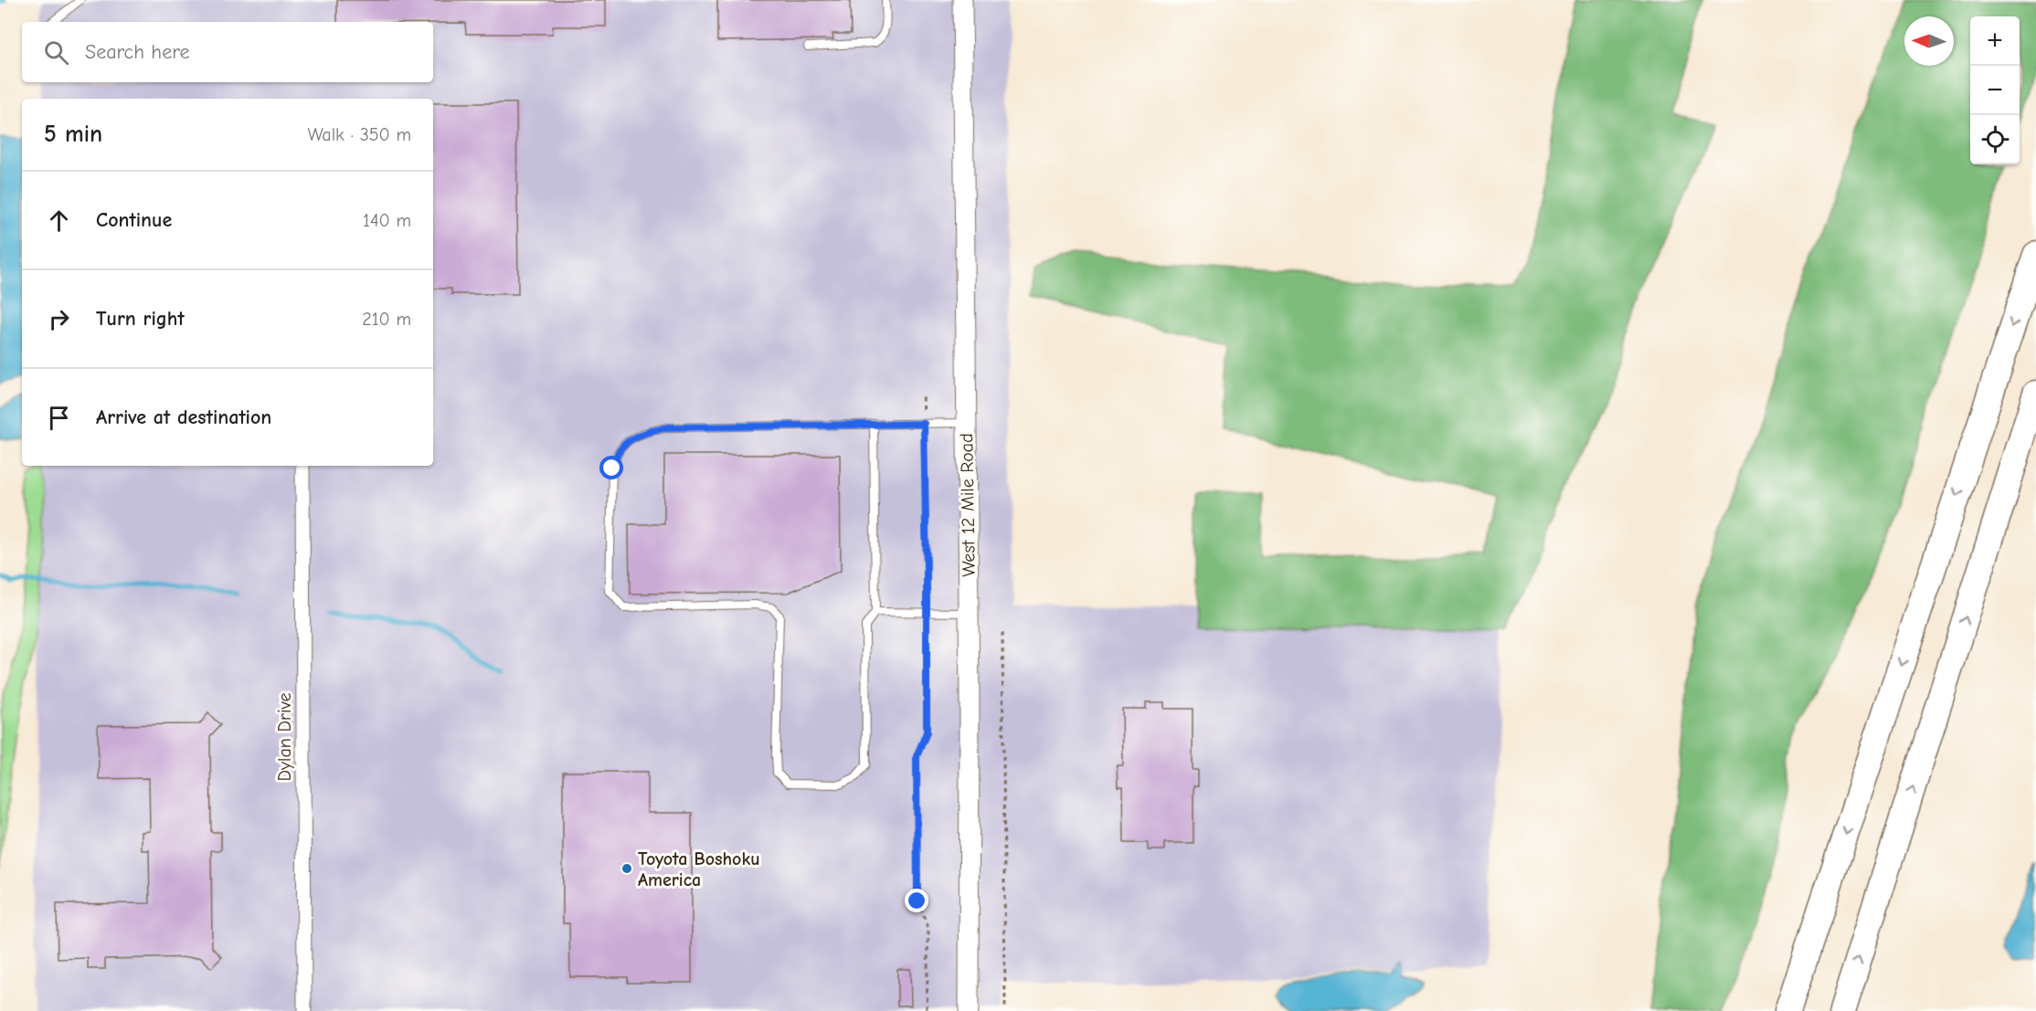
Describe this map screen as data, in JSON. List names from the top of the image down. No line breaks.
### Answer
{"streets":{"main road":["West 12 Mile Road"],"street":["Dylan Drive"]},"places":["Toyota Boshoku America"],"north":"left","page":{"map_buttons":["+","−"],"search":"Search here","heading":["5 min","Walk · 350 m"],"list":[["Continue","140 m"],["Turn right","210 m"],"Arrive at destination"]}}
